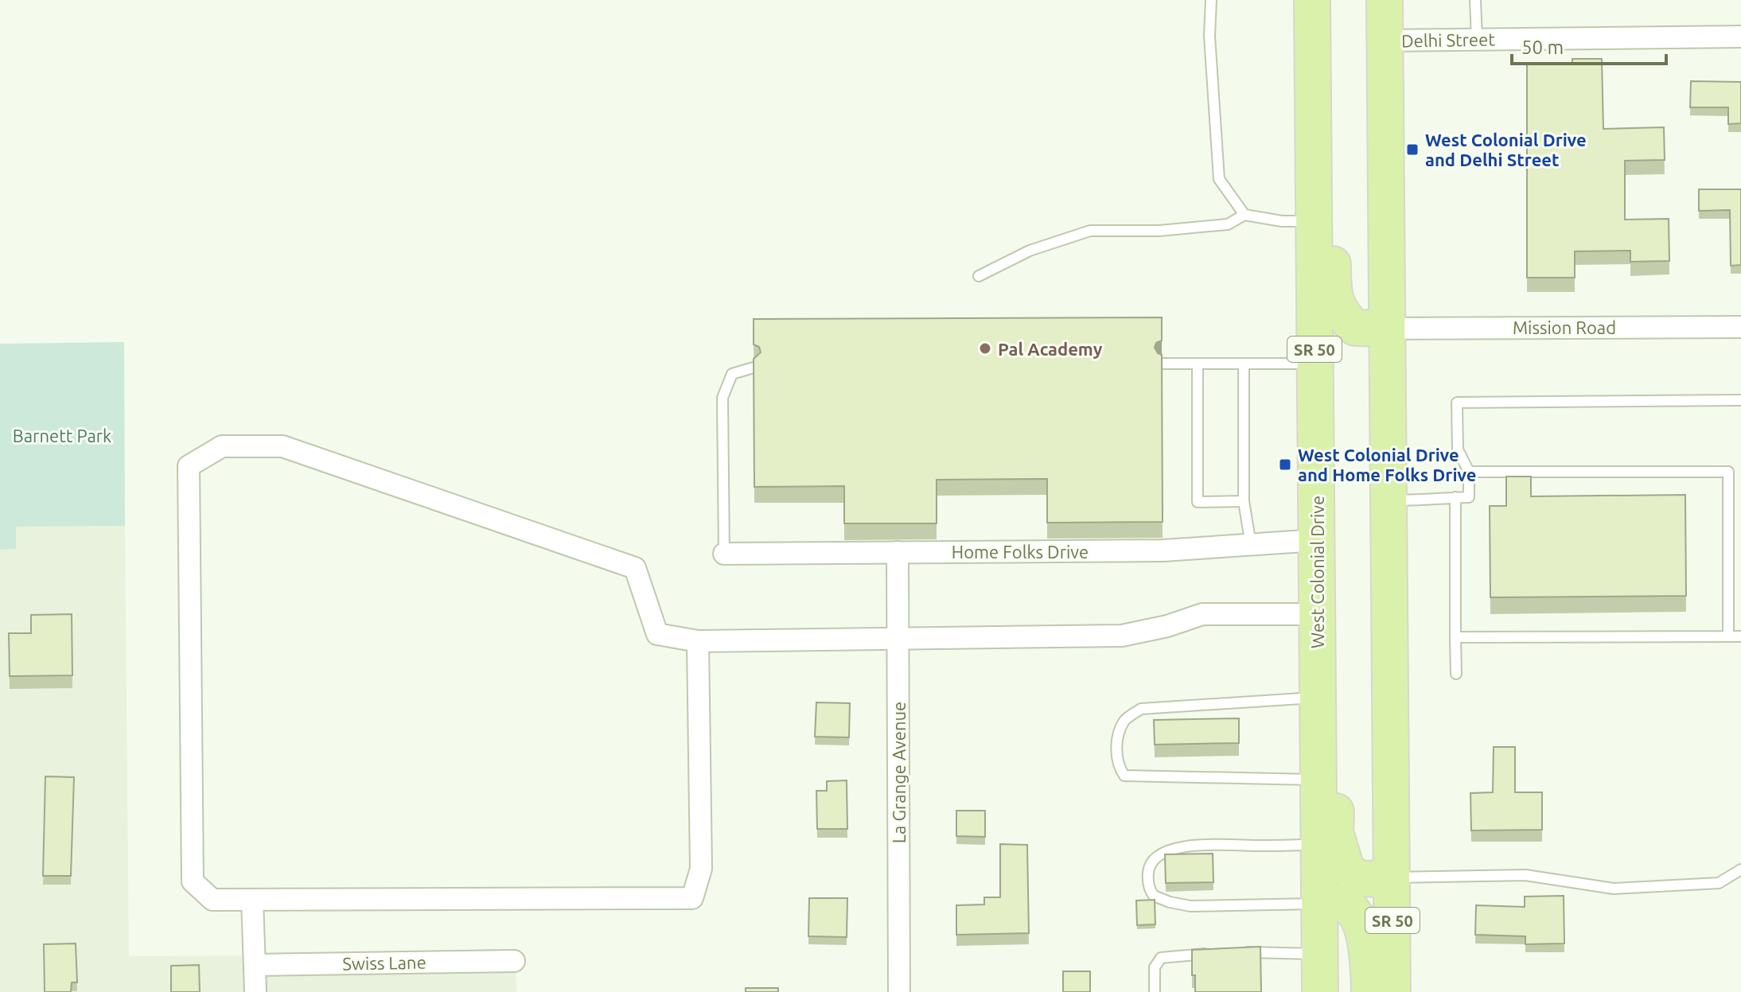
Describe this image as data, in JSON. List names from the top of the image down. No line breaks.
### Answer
{"streets":{"highway":["SR 50","West Colonial Drive"],"street":["Delhi Street","Mission Road","Home Folks Drive","La Grange Avenue","Swiss Lane"]},"crossings":[["Delhi Street","SR 50"],["Mission Road","SR 50"],["Home Folks Drive","West Colonial Drive"],["Home Folks Drive","La Grange Avenue"]],"parks":["Barnett Park"],"places":{"transit":["West Colonial Drive and Delhi Street","West Colonial Drive and Home Folks Drive"],"other":["Pal Academy"]},"scale_bar":"50 m"}
